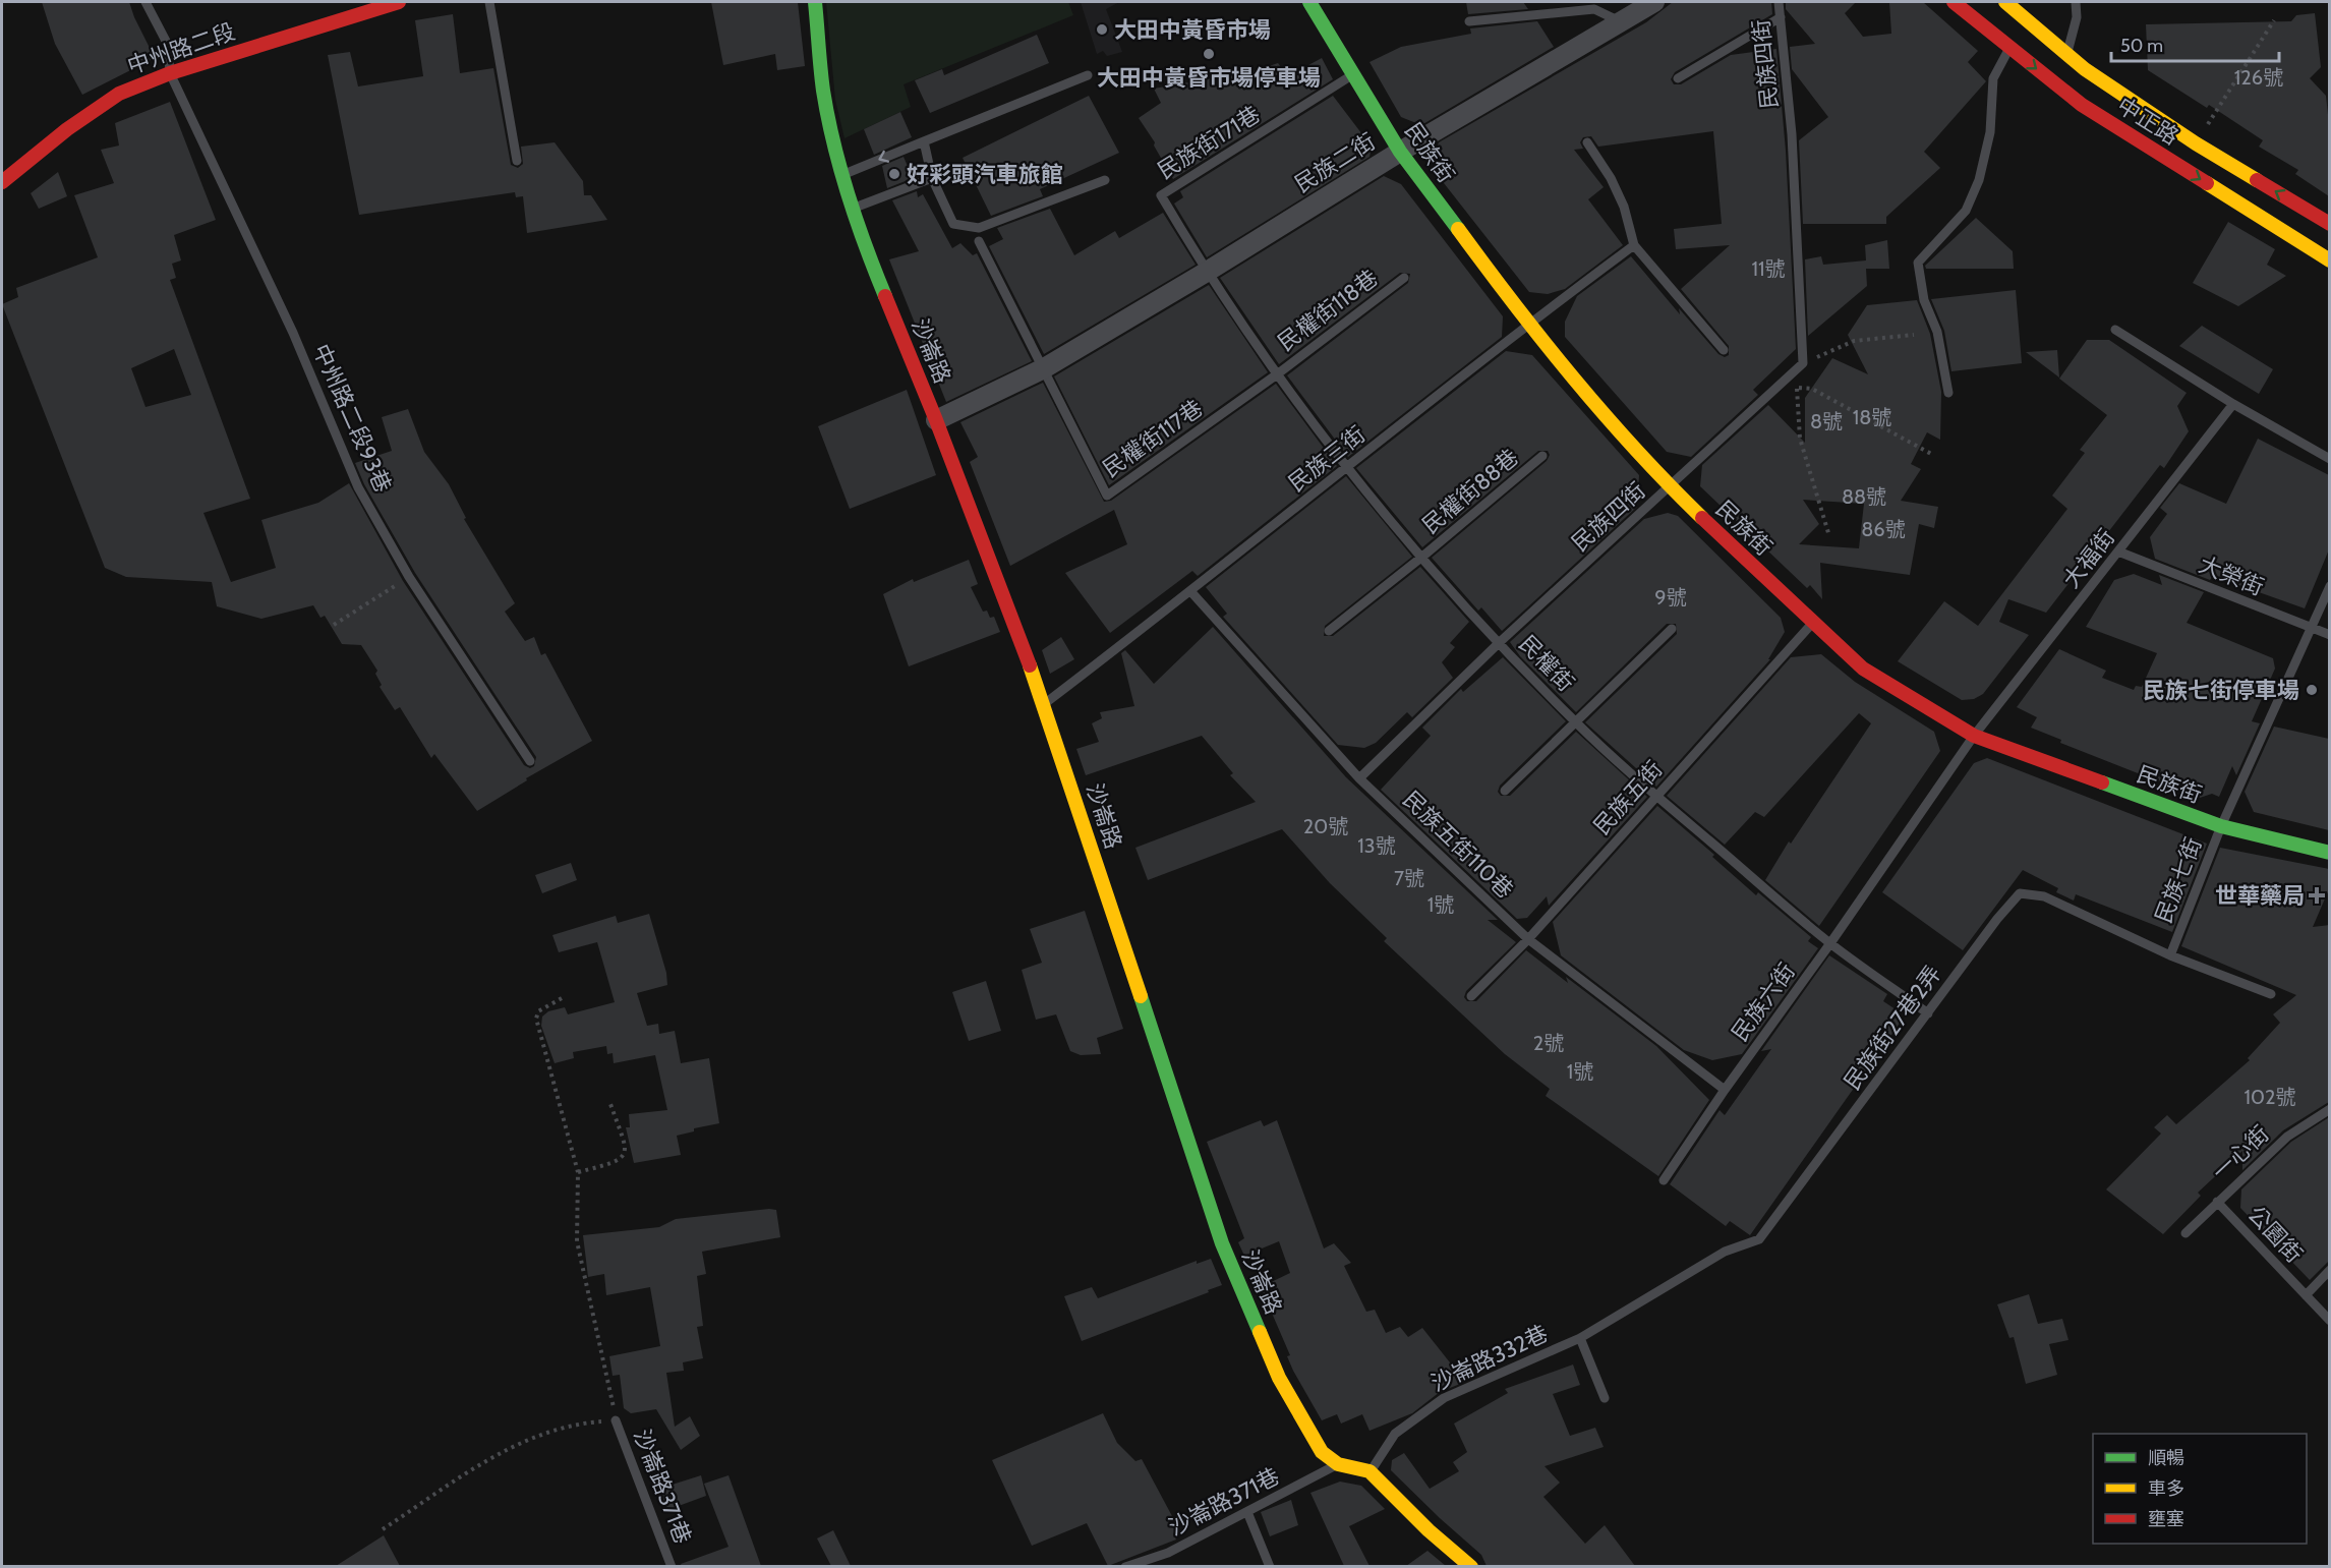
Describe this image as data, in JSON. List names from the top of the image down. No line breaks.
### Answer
{"streets":{"street":["中州路二段","中正路","民族街","民族二街","沙崙路"],"lane":["民族四街","民族街171巷","民權街118巷","中州路二段93巷","民權街117巷","民族三街","民權街88巷","大福街","大榮街","民權街","民族五街","民族五街110巷","民族七街","民族六街","民族街27巷2弄","一心街","公園街","沙崙路332巷","沙崙路371巷"]},"crossings":[["中州路二段","中州路二段93巷"],["民族四街","民族街"],["民族四街","民權街"],["民族四街","民族五街110巷"],["民族街171巷","民族街"],["民族街171巷","民族二街"],["民族街171巷","民權街"],["民族街","民族二街"],["民族街","民族三街"],["民族街","大福街"],["民族街","民族五街"],["民族街","民族七街"],["民族街","民族六街"],["民族二街","沙崙路"],["民族二街","民權街117巷"],["民族二街","民權街"],["民權街118巷","民權街117巷"],["民權街118巷","民權街"],["沙崙路","民族三街"],["沙崙路","沙崙路371巷"],["民權街117巷","民權街"],["民族三街","民權街"],["民權街88巷","民權街"],["大福街","大榮街"],["大福街","民族六街"],["大榮街","民族七街"],["民權街","民族五街"],["民權街","民族六街"],["民權街","民族街27巷2弄"],["民族五街","民族五街110巷"],["民族七街","民族街27巷2弄"],["民族街27巷2弄","沙崙路332巷"],["一心街","公園街"]],"places":{"other":["大田中黃昏市場","大田中黃昏市場停車場","好彩頭汽車旅館","民族七街停車場"],"health":["世華藥局"]},"house_numbers":["126號","11號","18號","8號","88號","86號","9號","20號","13號","7號","1號","2號","1號","102號"],"legend":["順暢","車多","壅塞"],"scale_bar":"50 m"}
